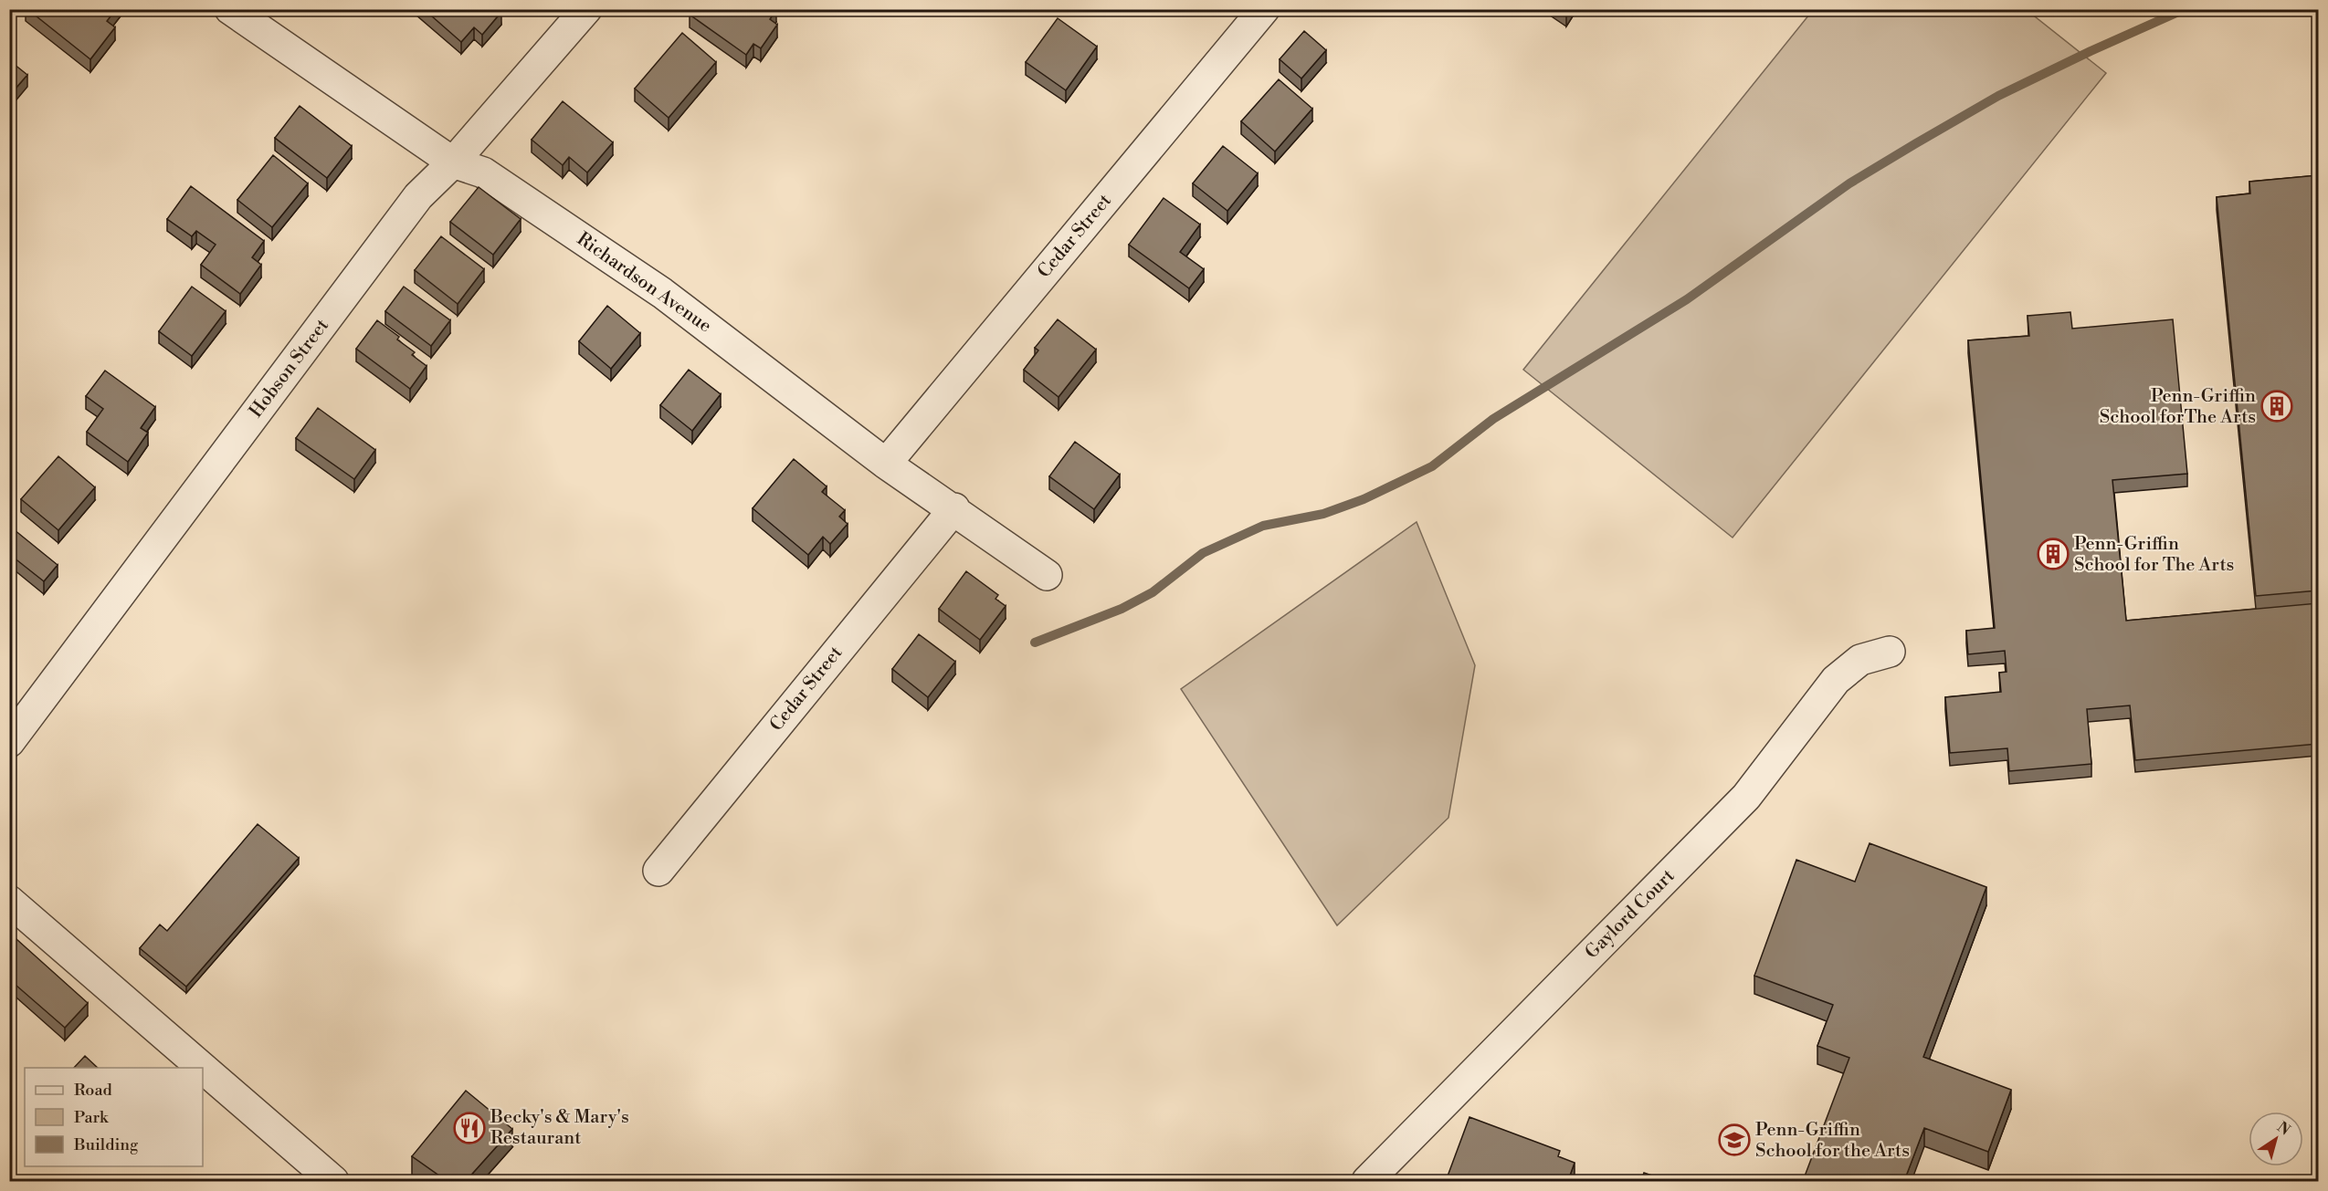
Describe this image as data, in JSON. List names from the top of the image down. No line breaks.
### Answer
{"streets":{"street":["Cedar Street","Richardson Avenue","Hobson Street","Gaylord Court"]},"crossings":[["Cedar Street","Richardson Avenue"],["Richardson Avenue","Hobson Street"]],"places":{"building":["Penn-Griffin School forThe Arts","Penn-Griffin School for The Arts"],"restaurant":["Becky's & Mary's Restaurant"],"school or university":["Penn-Griffin School for the Arts"]},"legend":["Road","Park","Building"],"north":"top right"}
